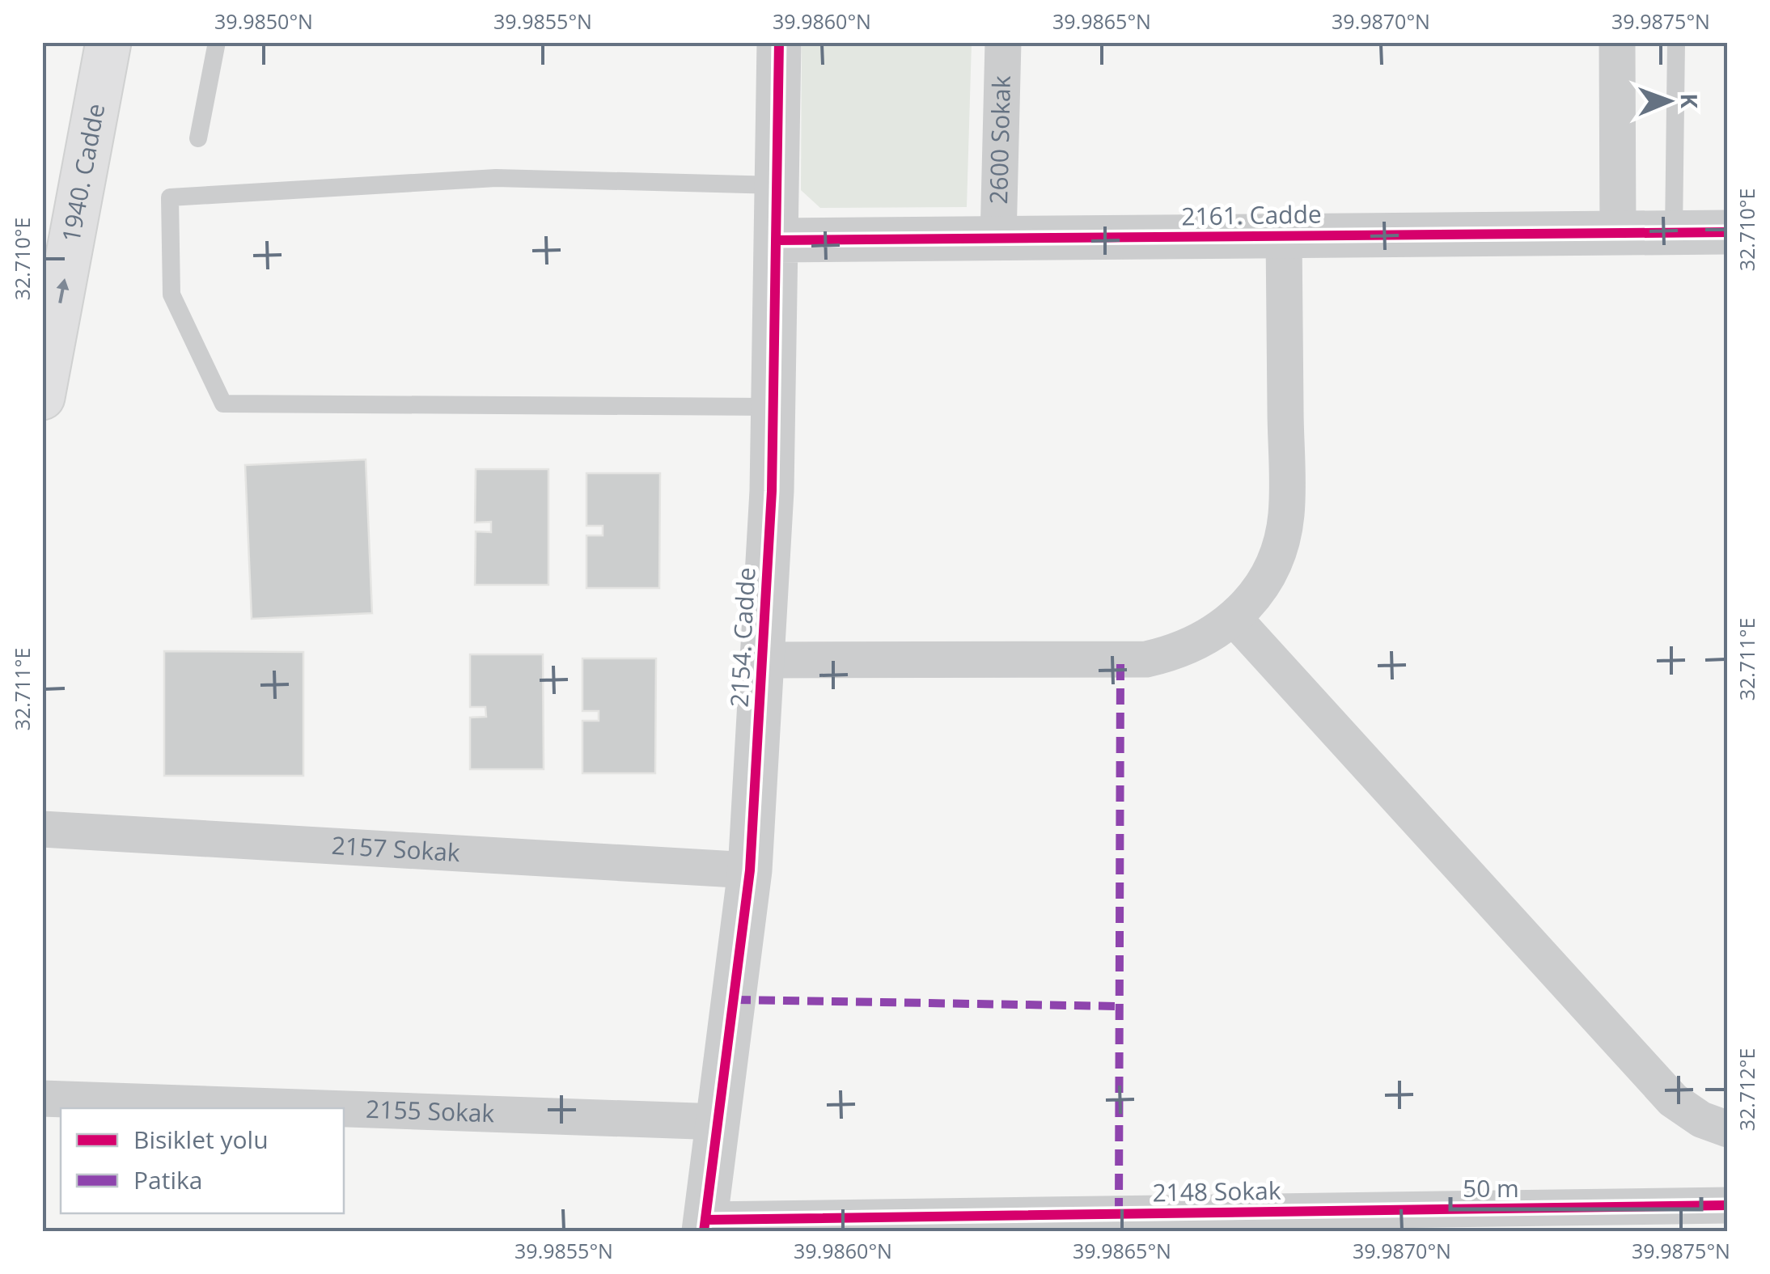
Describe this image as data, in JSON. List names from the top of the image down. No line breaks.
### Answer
{"streets":{"main road":["1940. Cadde"],"street":["2600 Sokak","2161. Cadde","2154. Cadde","2157 Sokak","2155 Sokak","2148 Sokak"]},"crossings":[["2600 Sokak","2161. Cadde"],["2161. Cadde","2154. Cadde"],["2154. Cadde","2157 Sokak"],["2154. Cadde","2155 Sokak"],["2154. Cadde","2148 Sokak"]],"one_way":["1940. Cadde"],"legend":["Bisiklet yolu","Patika"],"scale_bar":"50 m","north":"right","coordinates":["39.9850°N","39.9855°N","39.9860°N","39.9865°N","39.9870°N","39.9875°N","32.710°E","32.711°E","32.712°E"]}
